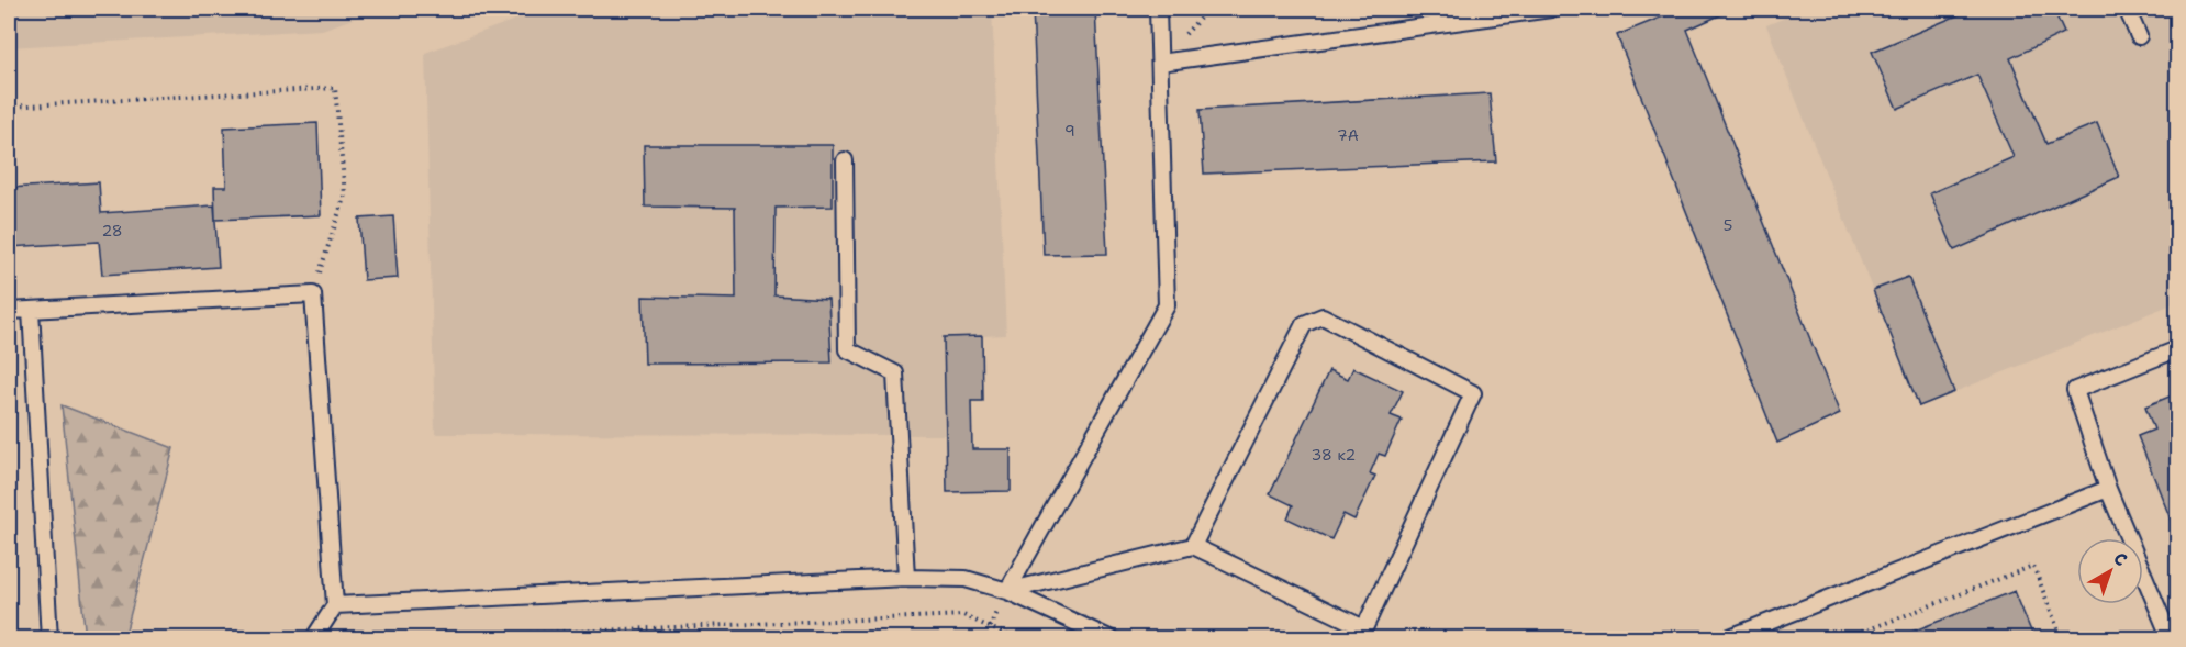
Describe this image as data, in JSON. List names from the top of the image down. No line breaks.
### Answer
{"house_numbers":["9","7А","5","28","38 к2"],"north":"top right"}
